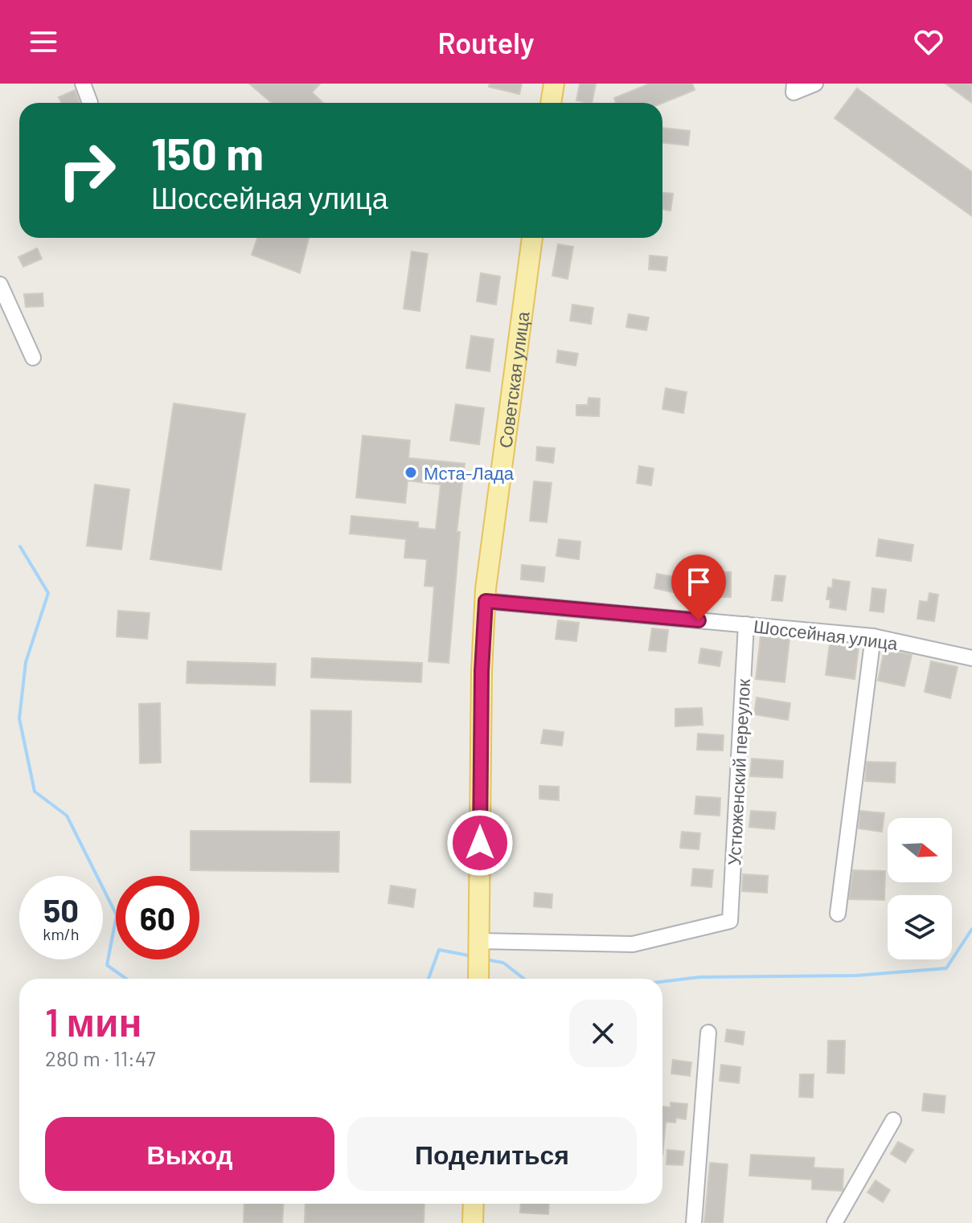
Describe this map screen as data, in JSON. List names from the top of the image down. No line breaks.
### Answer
{"streets":{"main road":["Советская улица"],"street":["Шоссейная улица","Устюженский переулок"]},"crossings":[["Советская улица","Шоссейная улица"],["Советская улица","Устюженский переулок"],["Шоссейная улица","Устюженский переулок"]],"places":["Мста-Лада"],"north":"right","page":{"header":"Routely","turn":["150 m","Шоссейная улица"],"speed":"50 km/h","limit":"60","heading":["1 мин","280 m · 11:47"],"buttons":["Выход","Поделиться"]}}
